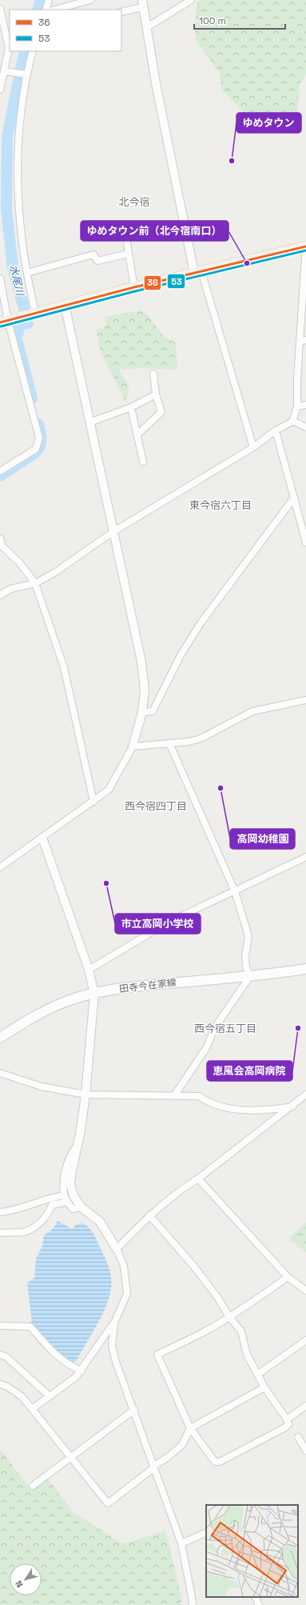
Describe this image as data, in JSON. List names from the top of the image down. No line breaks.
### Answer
{"streets":{"main road":["田寺今在家線"]},"districts":["北今宿","東今宿六丁目","西今宿四丁目","西今宿五丁目"],"water":["水尾川"],"places":["ゆめタウン","ゆめタウン前（北今宿南口）","高岡幼稚園","市立高岡小学校","恵風会高岡病院"],"lines":["transit line 36","transit line 53"],"legend":["36","53"],"scale_bar":"100 m","north":"bottom left"}
